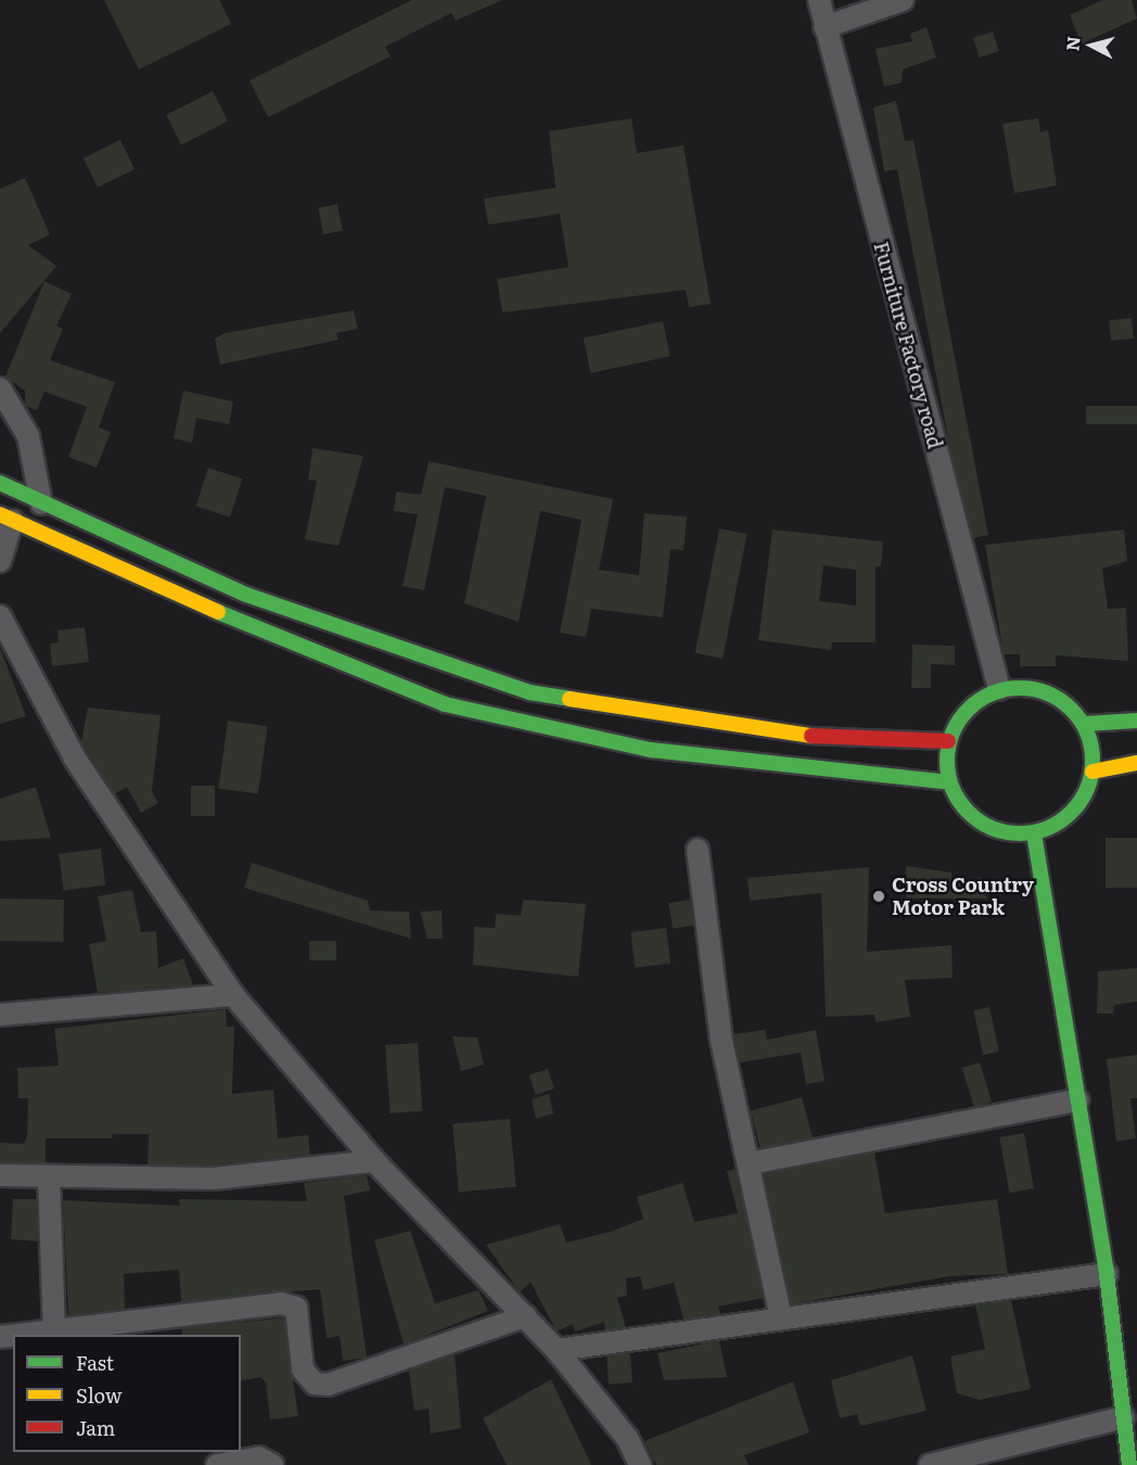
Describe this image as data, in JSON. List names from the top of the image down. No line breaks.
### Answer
{"streets":{"street":["Furniture Factory road"]},"places":["Cross Country Motor Park"],"legend":["Fast","Slow","Jam"],"north":"left"}
